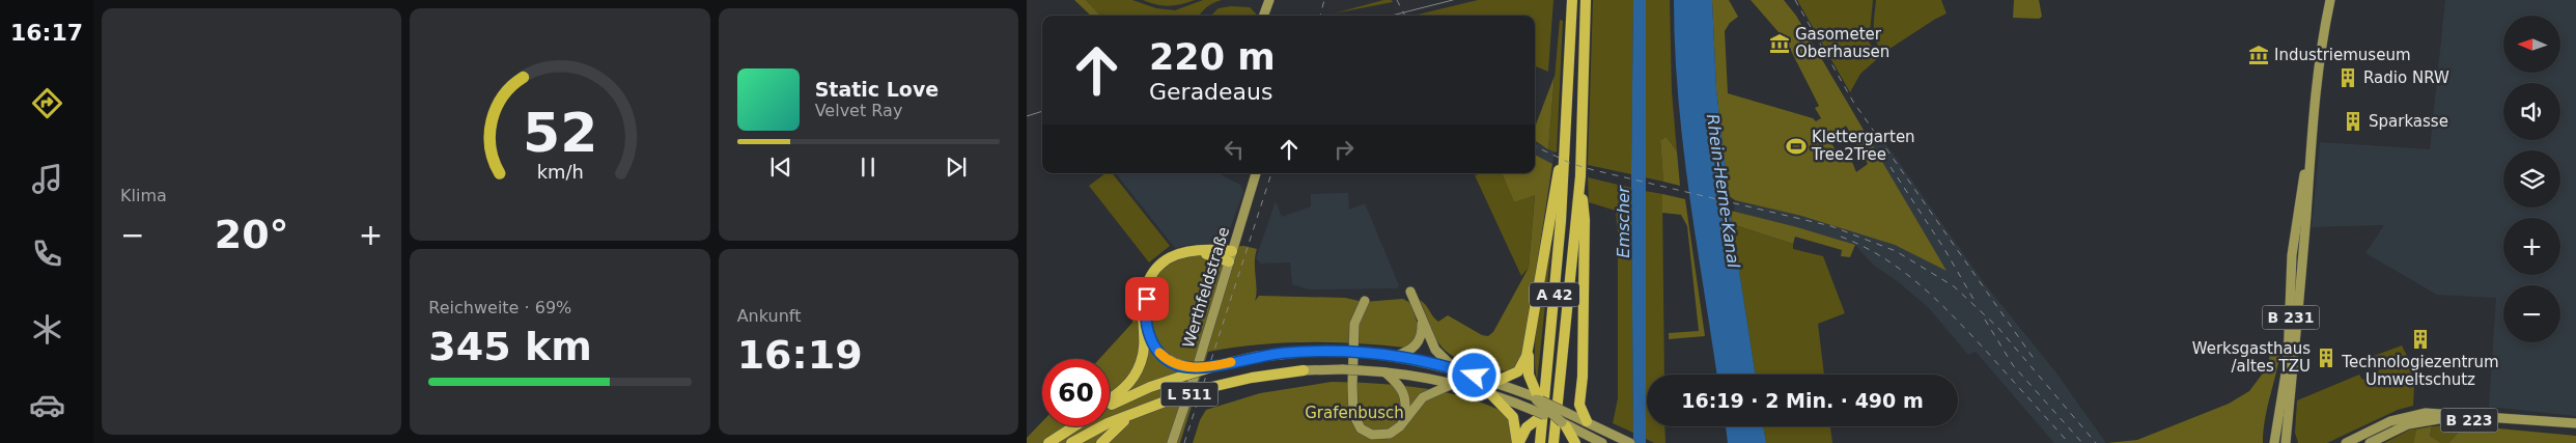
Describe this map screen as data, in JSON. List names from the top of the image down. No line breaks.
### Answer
{"streets":{"highway":["A 42"],"main road":["Werthfeldstraße","B 231","L 511","B 223"]},"water":["Rhein-Herne-Kanal","Emscher"],"parks":["Grafenbusch"],"places":{"museum":["Gasometer Oberhausen","Industriemuseum"],"building":["Radio NRW","Sparkasse","Technologiezentrum Umweltschutz","Werksgasthaus /altes TZU"],"sports":["Klettergarten Tree2Tree"]},"north":"left","page":{"tabs":"16:17","tile":["Klima",["Reichweite · 69%","345 km"],["Ankunft","16:19"]],"map_buttons":["+","−"],"turn":["220 m","Geradeaus"],"song":["Static Love","Velvet Ray"],"heat":["−","20°","+"],"limit":"60","trip":"16:19 · 2 Min. · 490 m","gauge":["52","km/h"]}}
